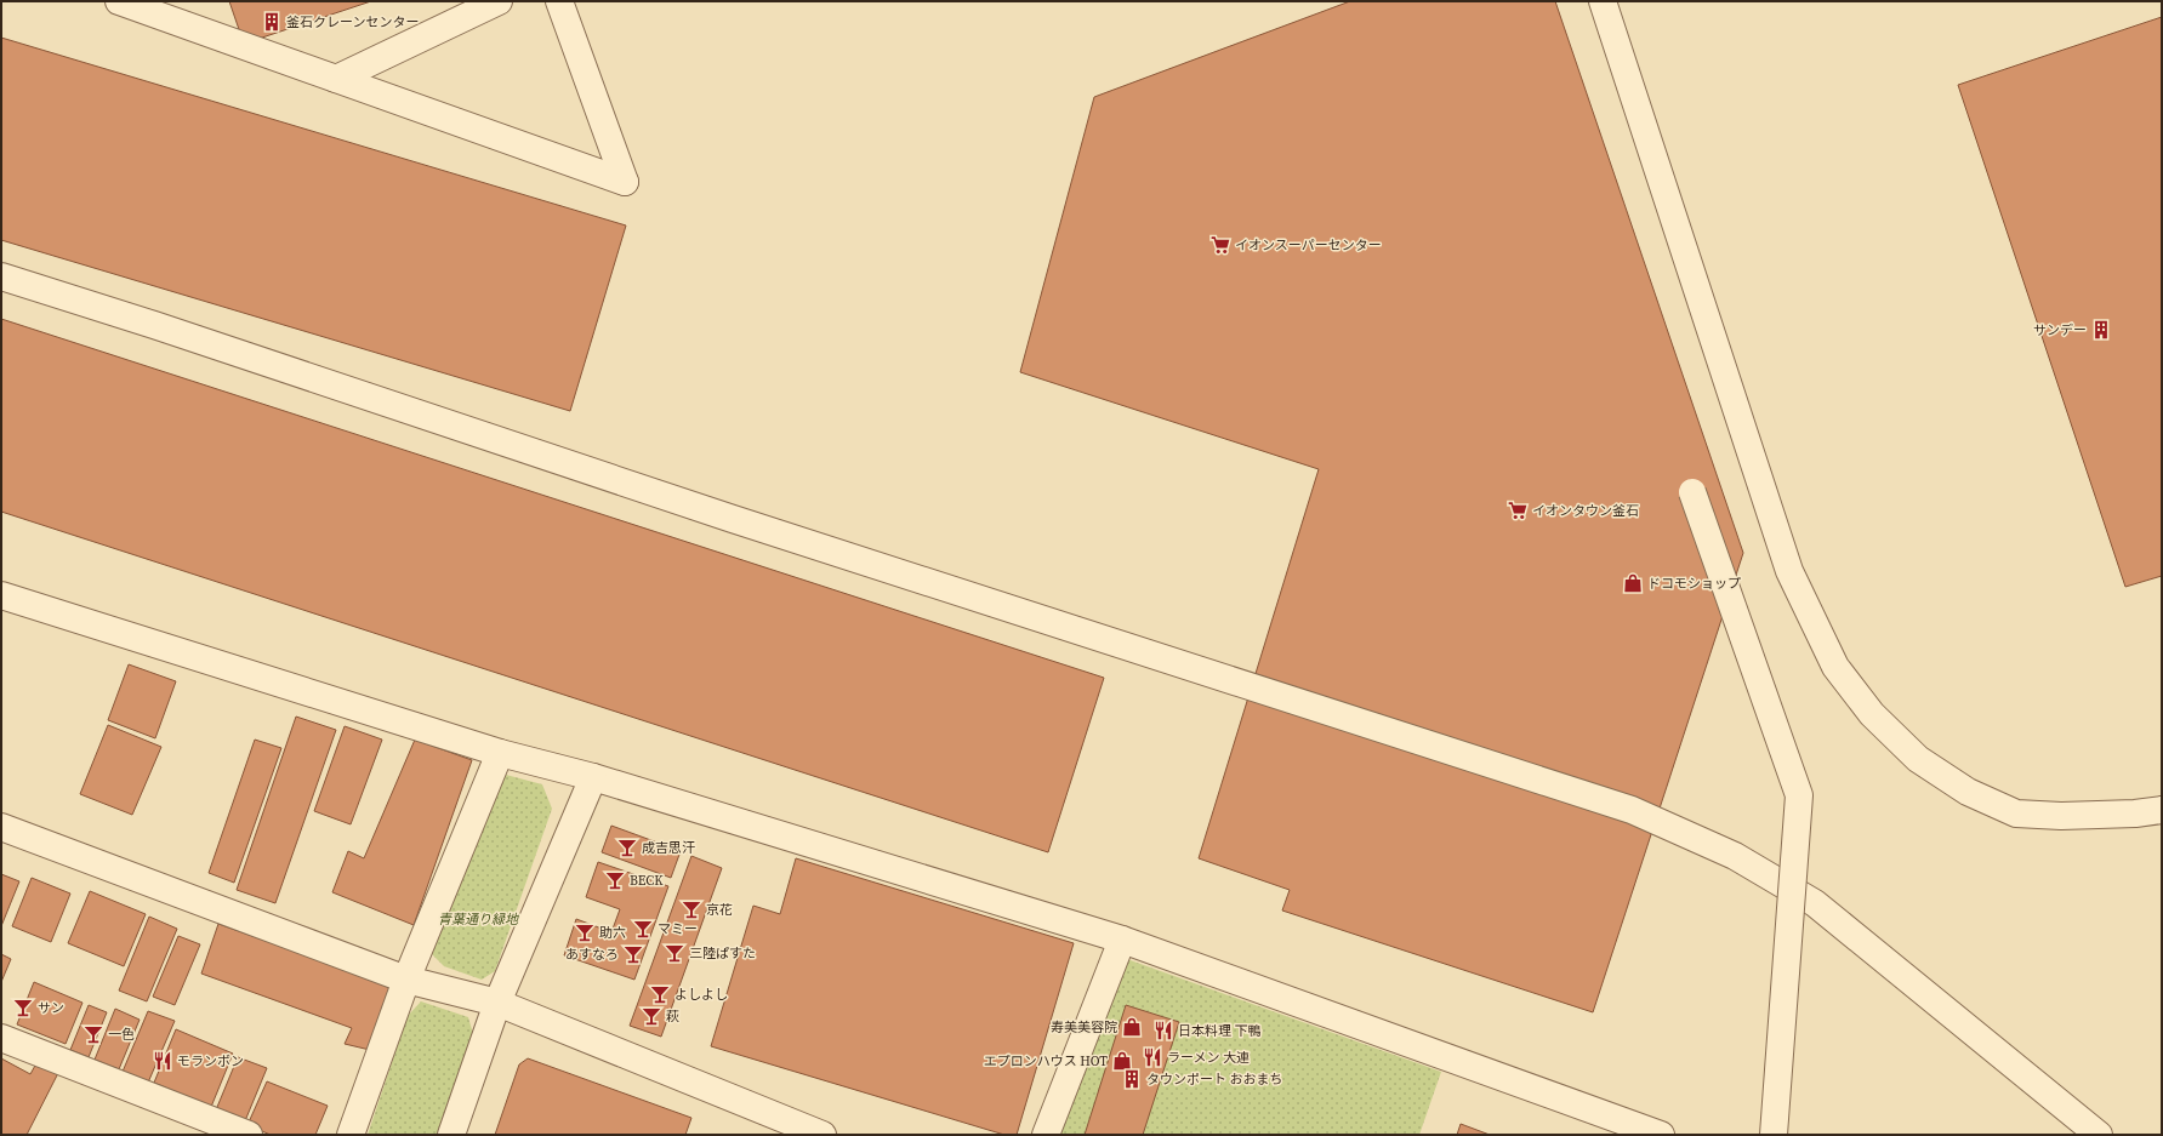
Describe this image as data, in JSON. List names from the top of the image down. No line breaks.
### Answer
{"parks":["青葉通り緑地"],"places":{"building":["釜石クレーンセンター","サンデー","タウンポート おおまち"],"supermarket":["イオンスーパーセンター","イオンタウン釜石"],"shop":["ドコモショップ","寿美美容院","エプロンハウス HOT"],"bar":["成吉思汗","BECK","京花","マミー","助六","三陸ぱすた","あすなろ","よしよし","サン","萩","一色"],"restaurant":["日本料理 下鴨","ラーメン 大連","モランボン"]}}
